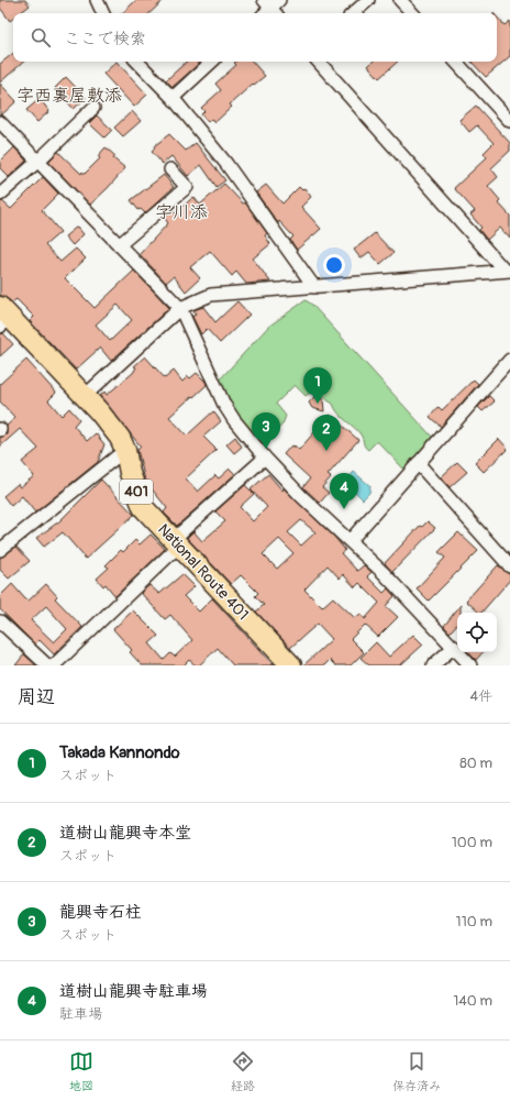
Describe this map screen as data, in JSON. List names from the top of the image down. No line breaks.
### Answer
{"streets":{"highway":["401","National Route 401"]},"districts":["字西裏屋敷添","字川添"],"page":{"search":"ここで検索","pins":["1","3","2","4"],"heading":["周辺","4件"],"list":[{"mark":"1","name":"Takada Kannondo","note":"スポット","value":"80 m"},{"mark":"2","name":"道樹山龍興寺本堂","note":"スポット","value":"100 m"},{"mark":"3","name":"龍興寺石柱","note":"スポット","value":"110 m"},{"mark":"4","name":"道樹山龍興寺駐車場","note":"駐車場","value":"140 m"}],"nav":["地図","経路","保存済み"]}}
